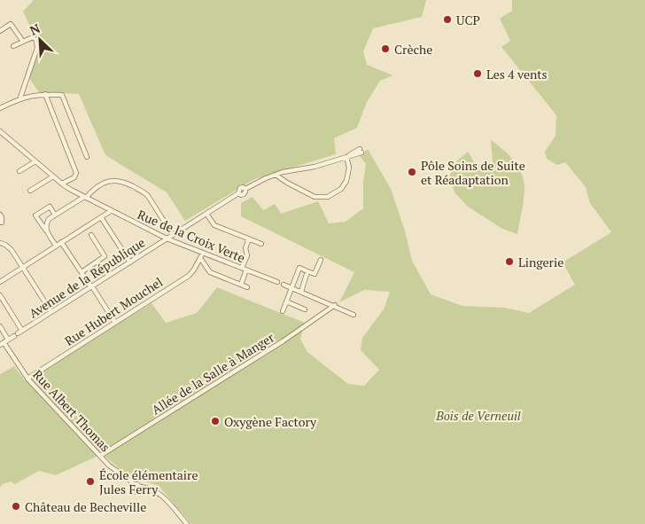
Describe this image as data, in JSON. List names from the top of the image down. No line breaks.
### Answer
{"streets":{"street":["Rue de la Croix Verte","Avenue de la République","Rue Hubert Mouchel","Allée de la Salle à Manger","Rue Albert Thomas"]},"crossings":[["Rue de la Croix Verte","Avenue de la République"],["Rue de la Croix Verte","Rue Hubert Mouchel"],["Avenue de la République","Rue Albert Thomas"],["Rue Hubert Mouchel","Rue Albert Thomas"],["Allée de la Salle à Manger","Rue Albert Thomas"]],"parks":["Bois de Verneuil"],"places":["UCP","Crèche","Les 4 vents","Pôle Soins de Suite et Réadaptation","Lingerie","Oxygène Factory","École élémentaire Jules Ferry","Château de Becheville"],"north":"top left"}
